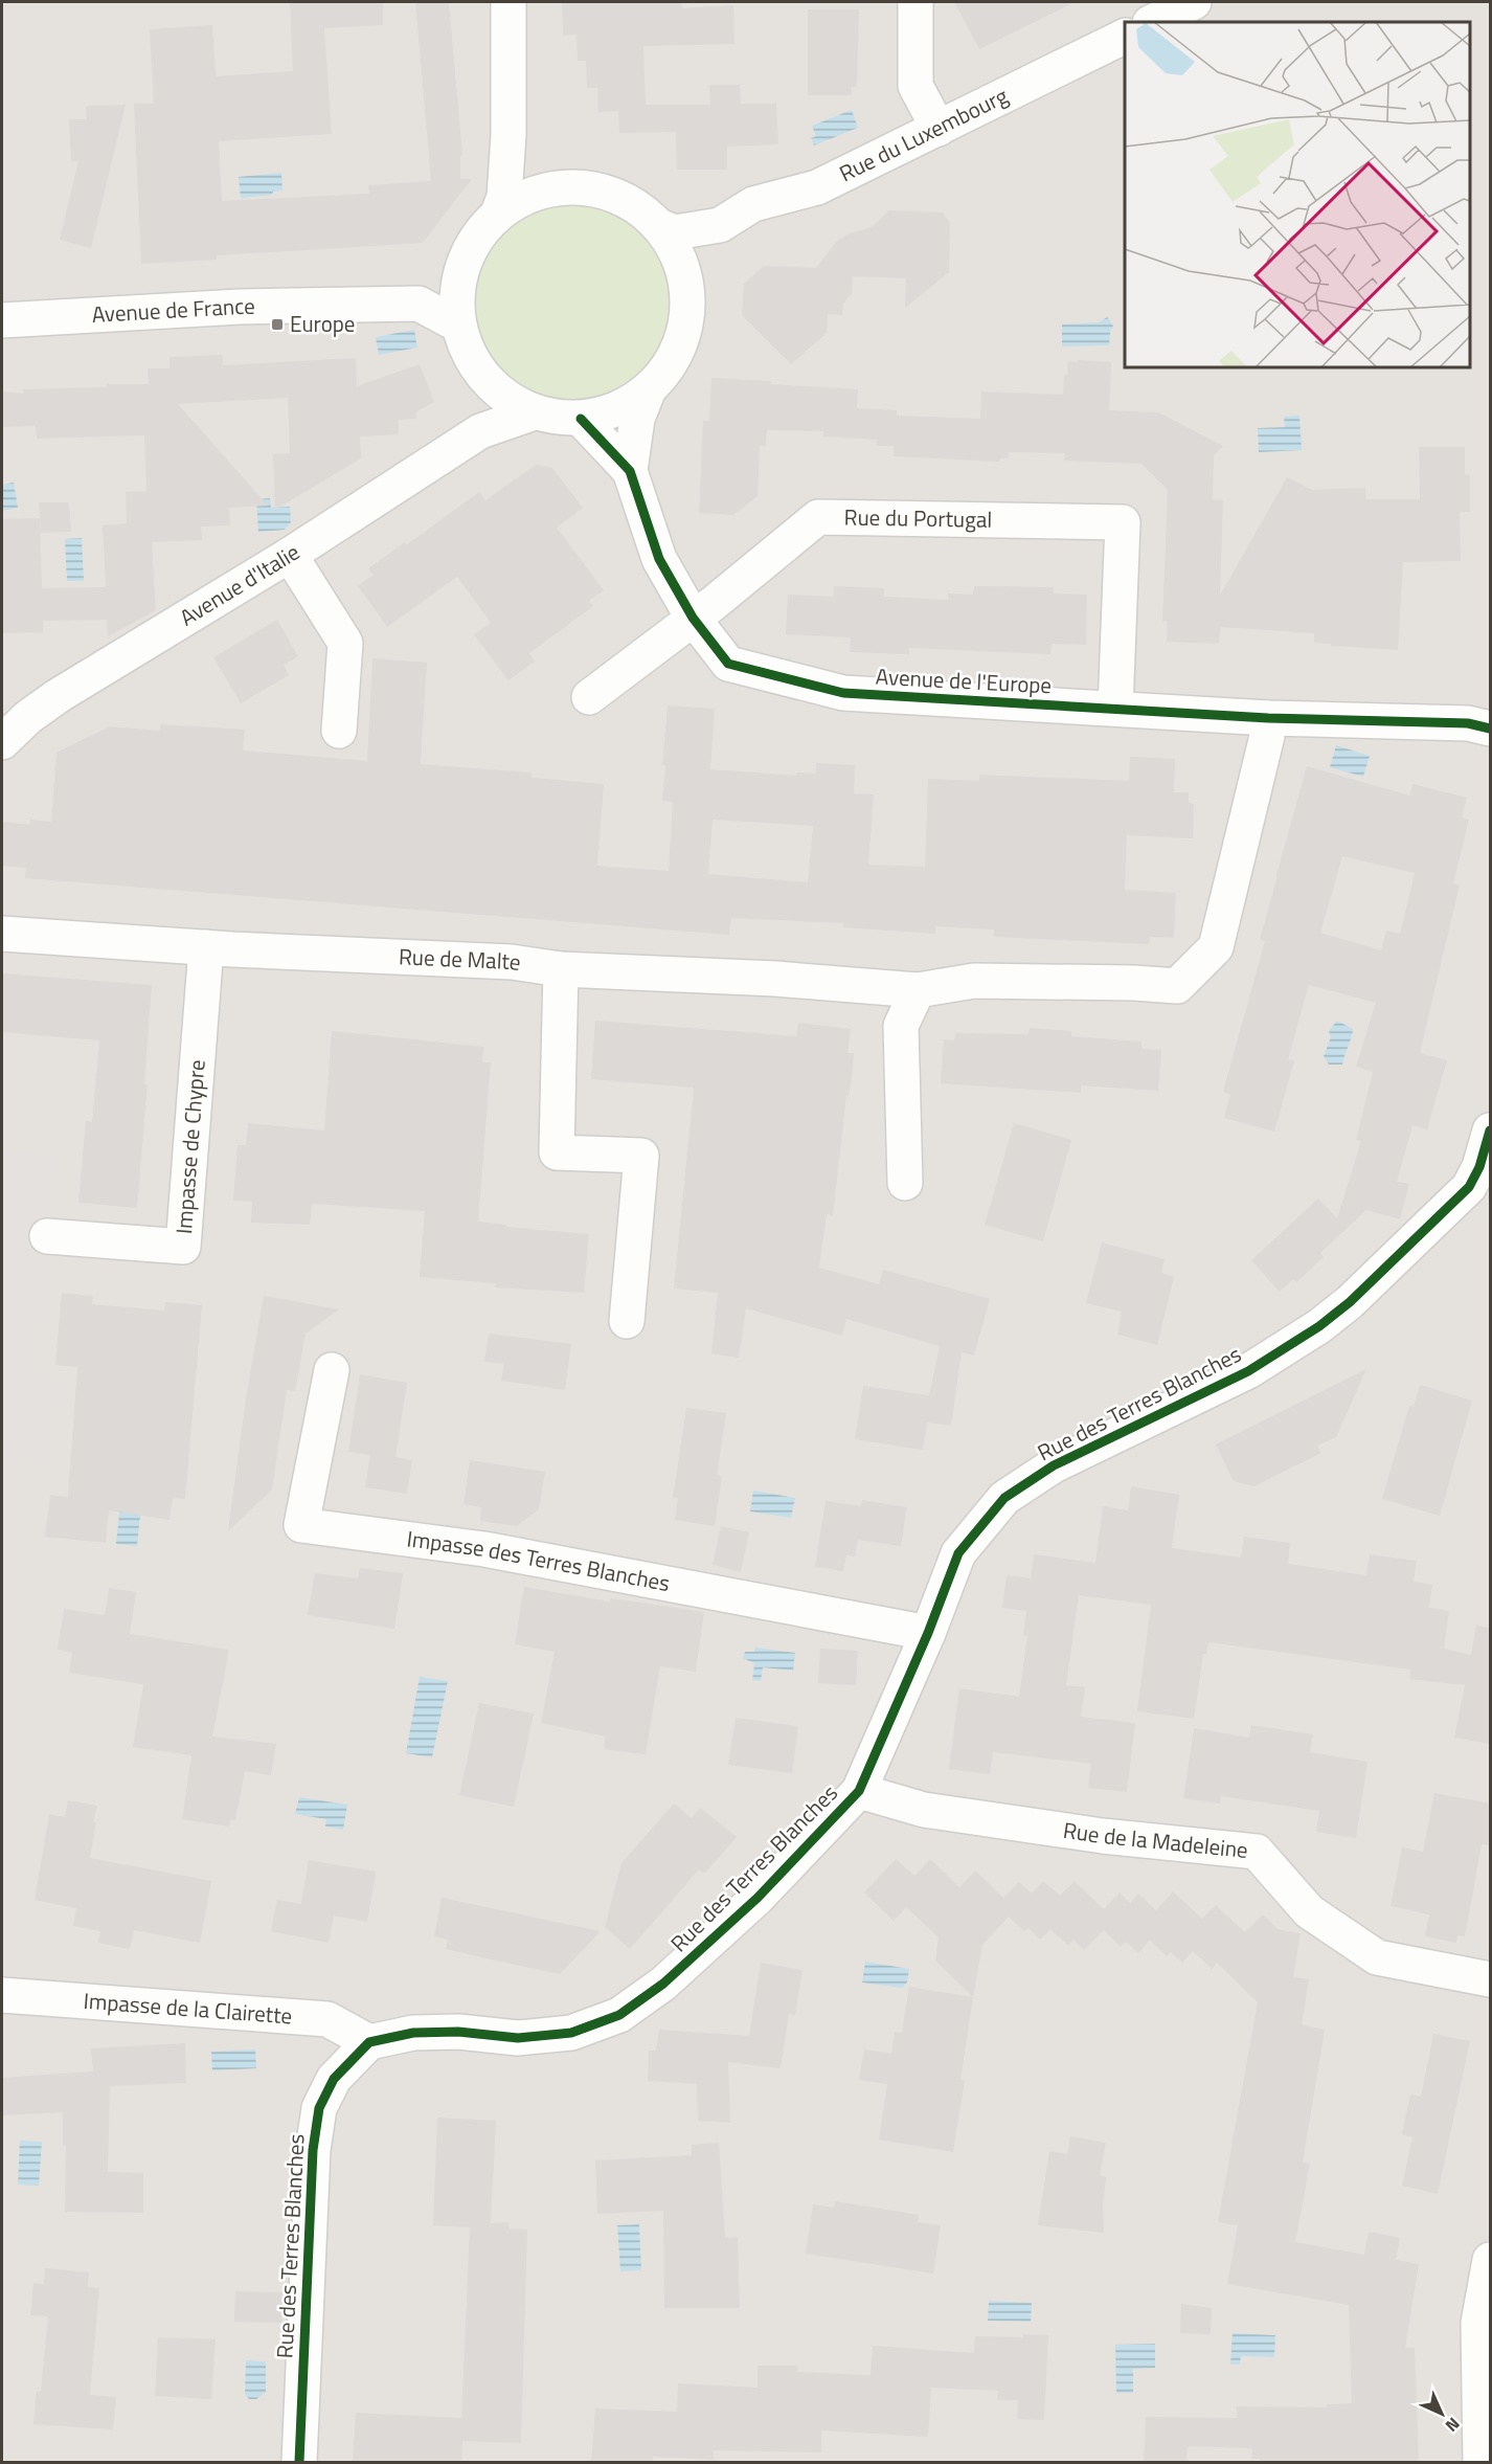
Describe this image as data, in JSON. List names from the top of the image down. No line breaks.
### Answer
{"streets":{"street":["Rue du Luxembourg","Avenue de France","Rue du Portugal","Avenue d'Italie","Avenue de l'Europe","Rue de Malte","Impasse de Chypre","Rue des Terres Blanches","Impasse des Terres Blanches","Rue de la Madeleine","Impasse de la Clairette"]},"crossings":[["Rue du Portugal","Avenue de l'Europe"],["Avenue de l'Europe","Rue de Malte"],["Rue de Malte","Impasse de Chypre"],["Rue des Terres Blanches","Impasse des Terres Blanches"],["Rue des Terres Blanches","Rue de la Madeleine"],["Rue des Terres Blanches","Impasse de la Clairette"]],"places":{"transit":["Europe"]},"north":"bottom right"}
